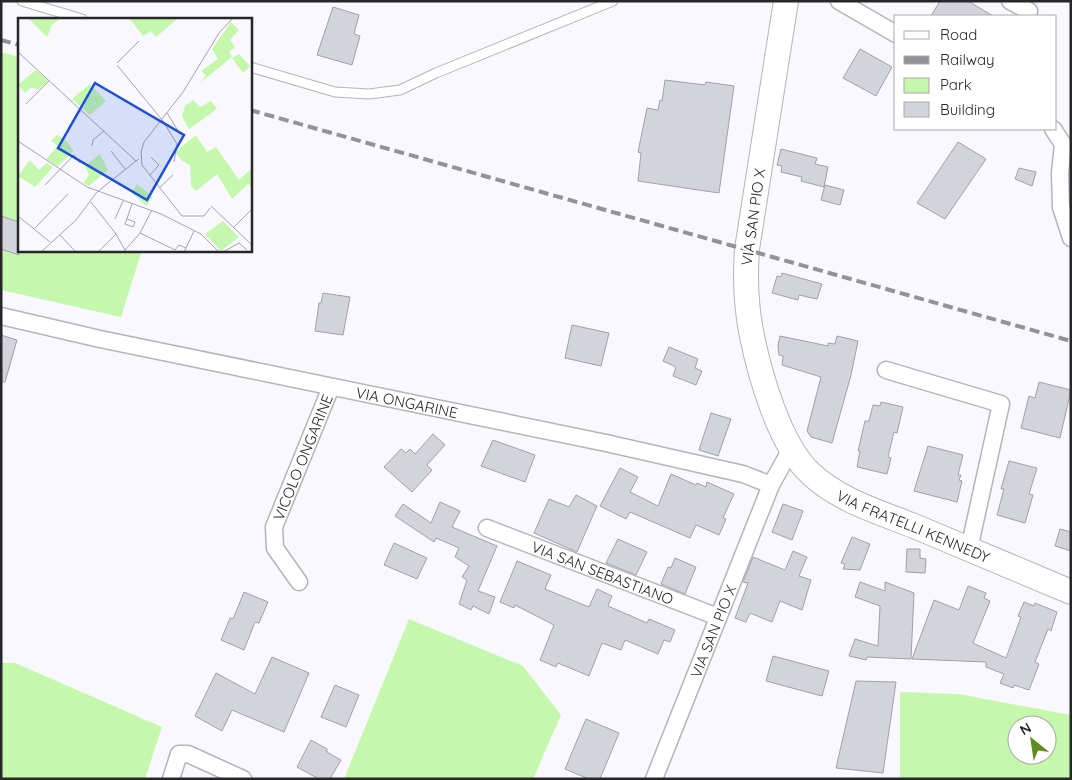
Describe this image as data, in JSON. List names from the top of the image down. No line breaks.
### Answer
{"streets":{"street":["VIA SAN PIO X","VIA ONGARINE","VICOLO ONGARINE","VIA FRATELLI KENNEDY","VIA SAN SEBASTIANO"]},"crossings":[["VIA SAN PIO X","VIA ONGARINE"],["VIA SAN PIO X","VIA FRATELLI KENNEDY"],["VIA SAN PIO X","VIA SAN SEBASTIANO"],["VIA ONGARINE","VICOLO ONGARINE"]],"legend":["Road","Railway","Park","Building"],"north":"top left"}
